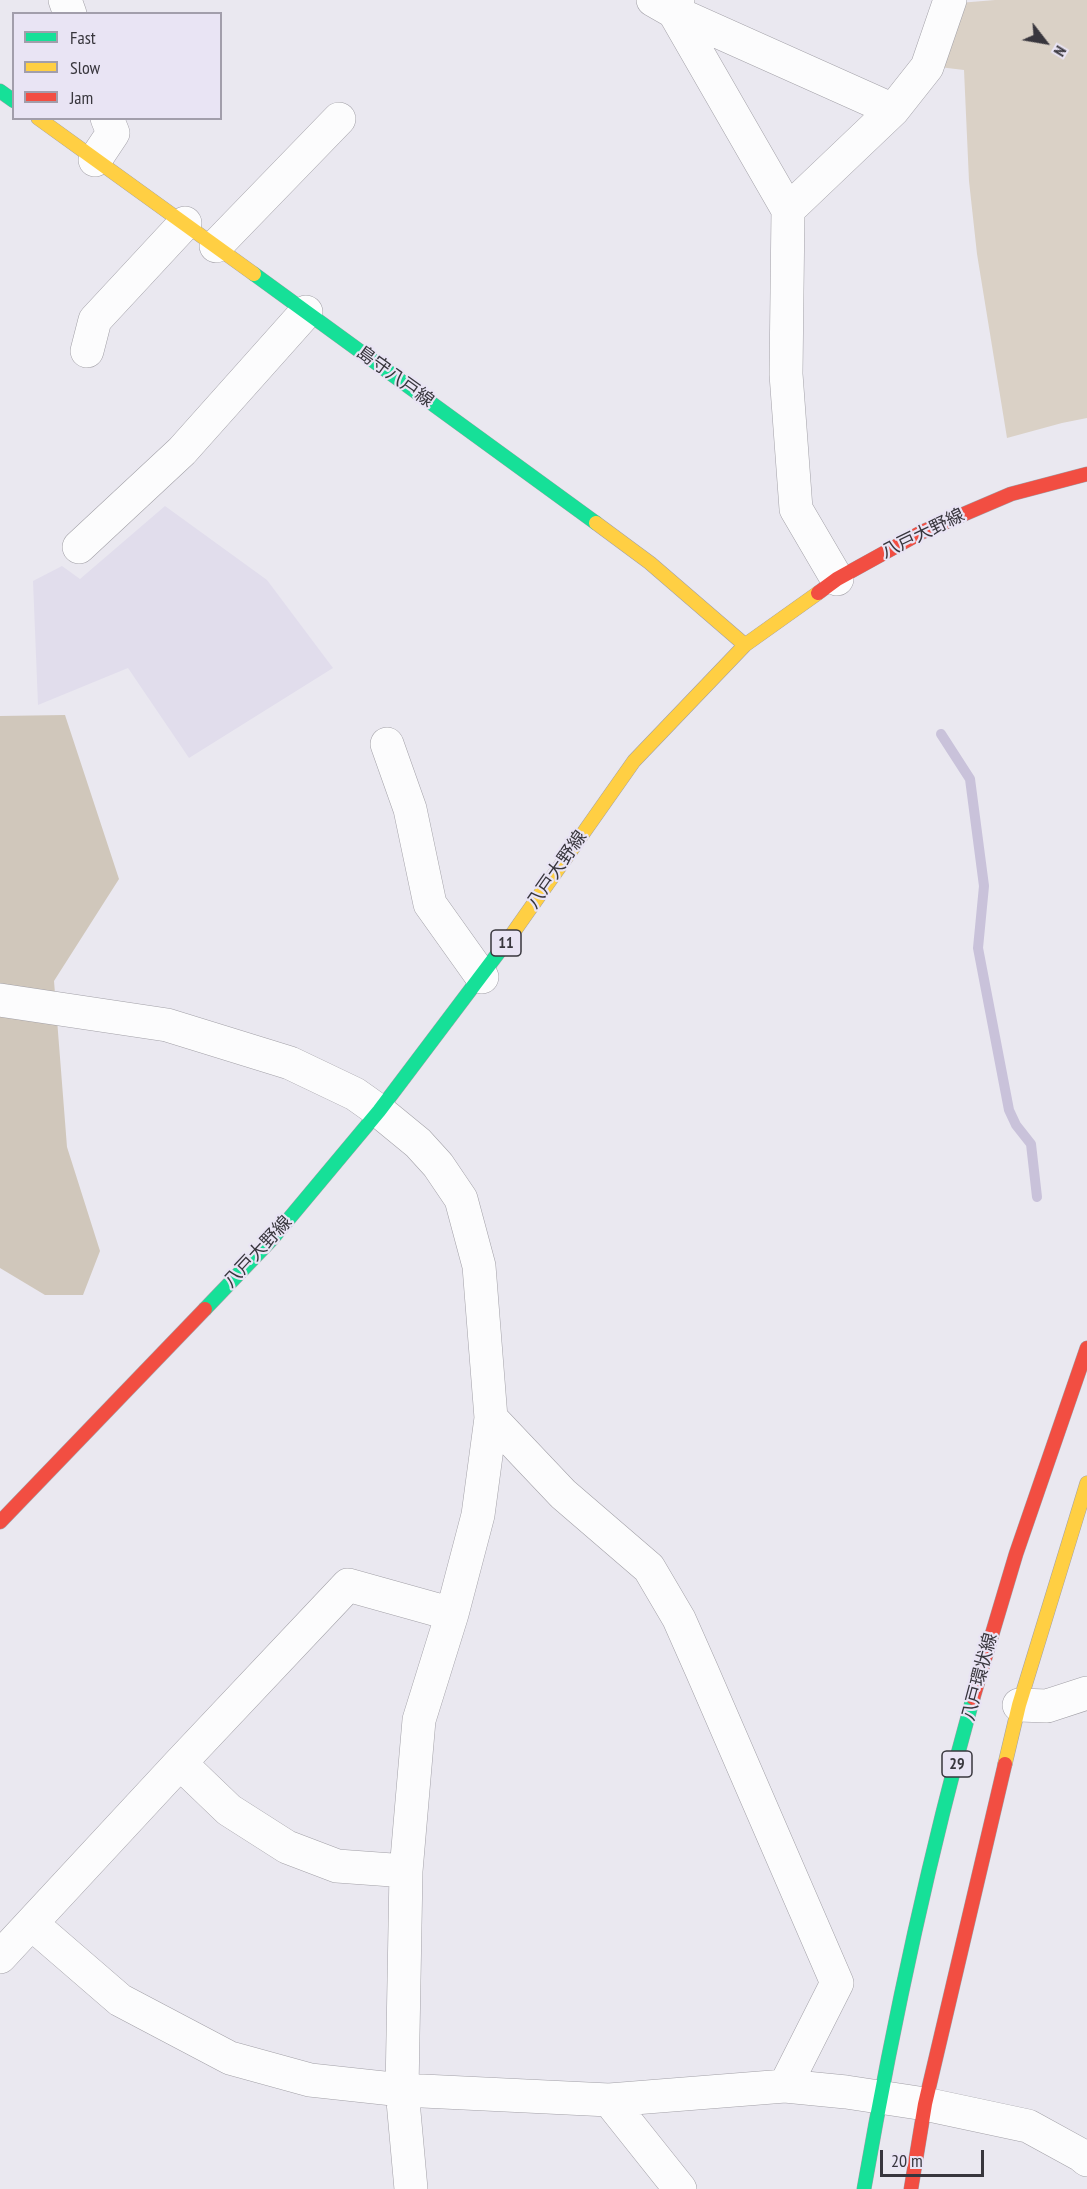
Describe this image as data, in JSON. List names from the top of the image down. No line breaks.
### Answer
{"streets":{"main road":["島守八戸線","八戸大野線","11","八戸環状線","29"]},"crossings":[["島守八戸線","八戸大野線"]],"legend":["Fast","Slow","Jam"],"scale_bar":"20 m","north":"bottom right"}
